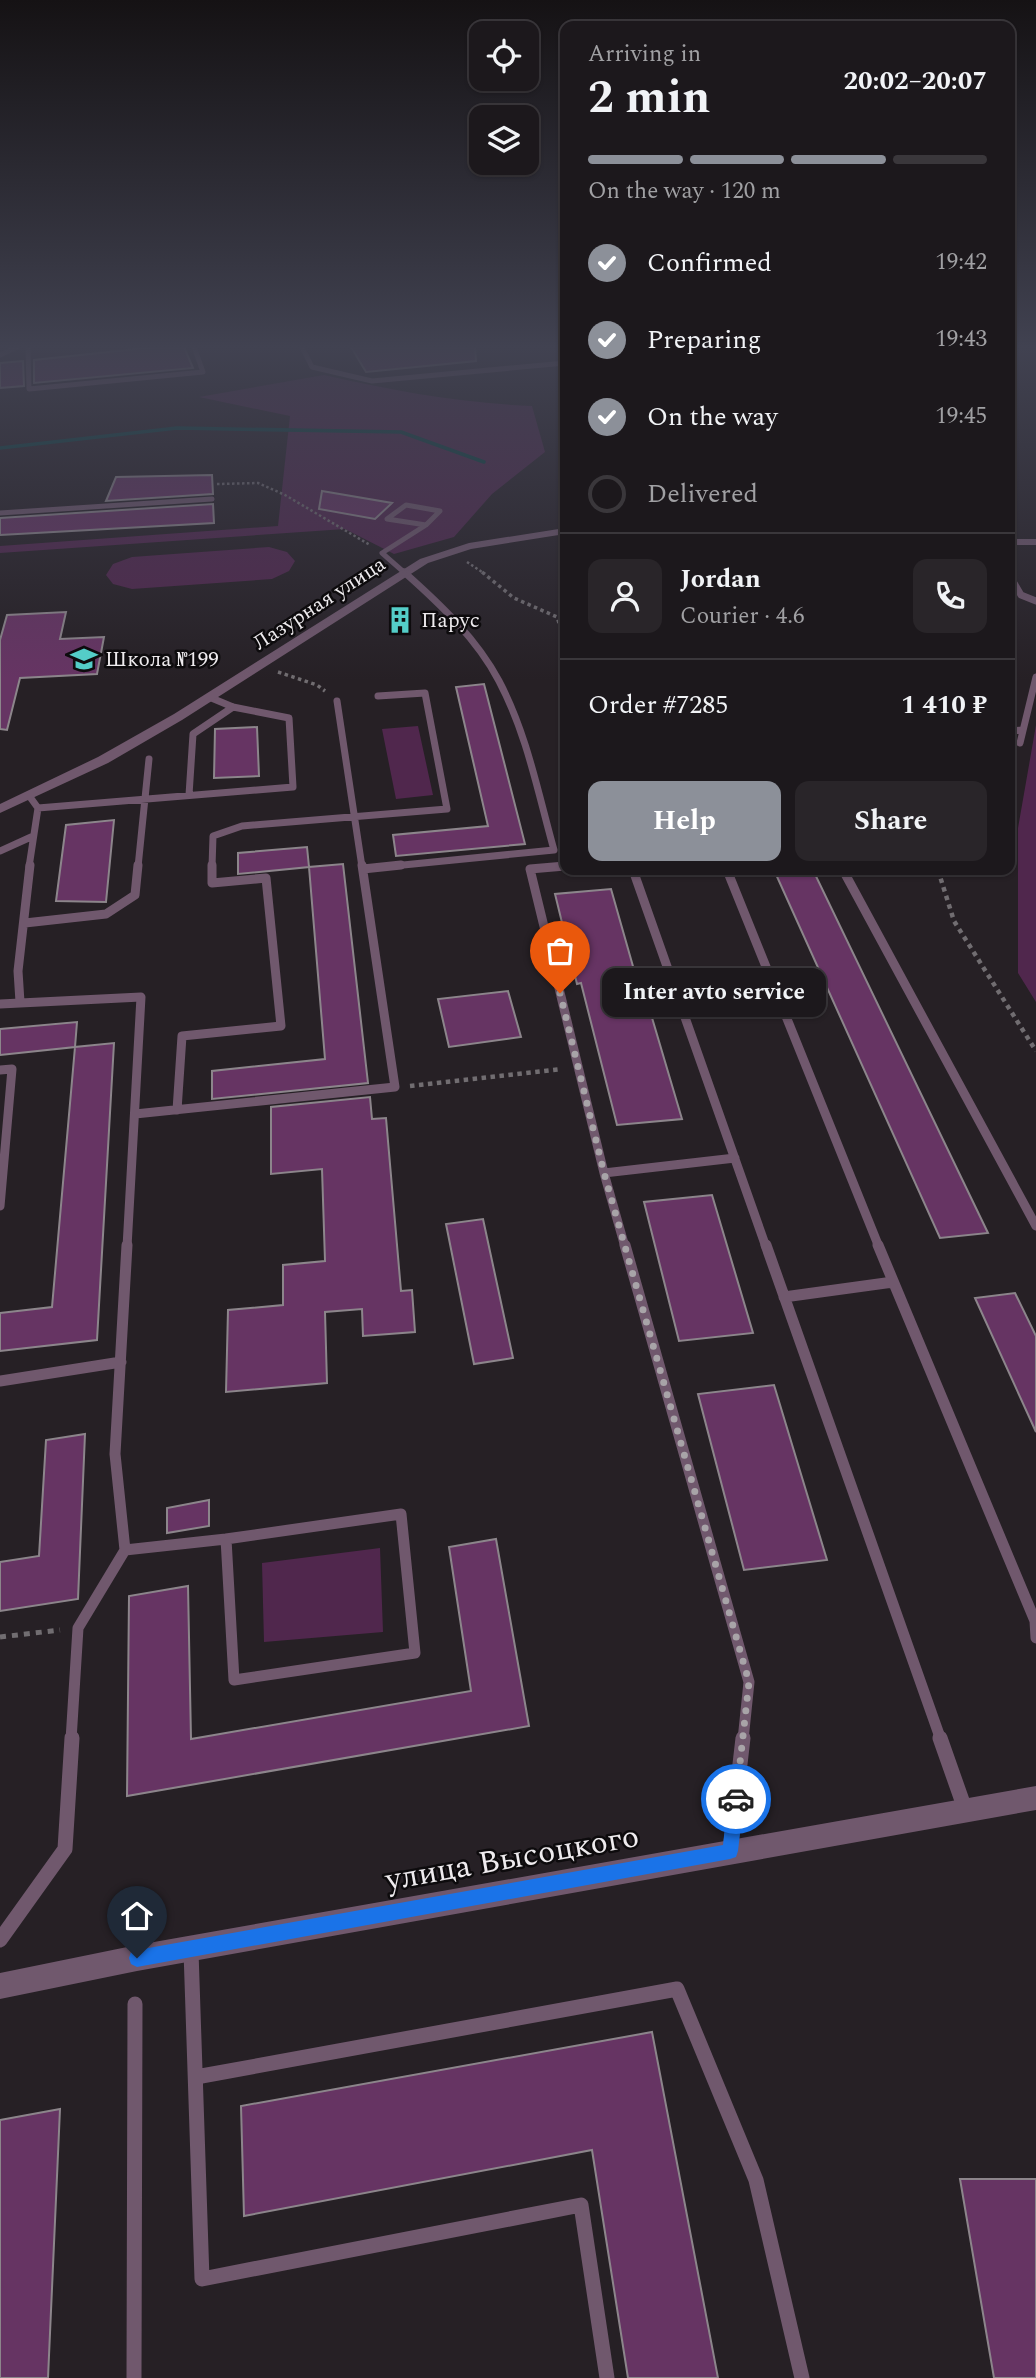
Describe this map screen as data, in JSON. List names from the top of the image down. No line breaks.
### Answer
{"streets":{"street":["Лазурная улица","улица Высоцкого"]},"places":{"building":["Парус"],"school or university":["Школа №199"],"other":["Inter avto service"]},"page":{"heading":["2 min","Arriving in","20:02–20:07"],"panel":["Jordan","Courier · 4.6","Order #7285","1 410 ₽"],"bar":"On the way · 120 m","list":[["Confirmed","19:42"],["Preparing","19:43"],["On the way","19:45"],"Delivered"],"buttons":["Help","Share"],"bubble":"Inter avto service"}}
